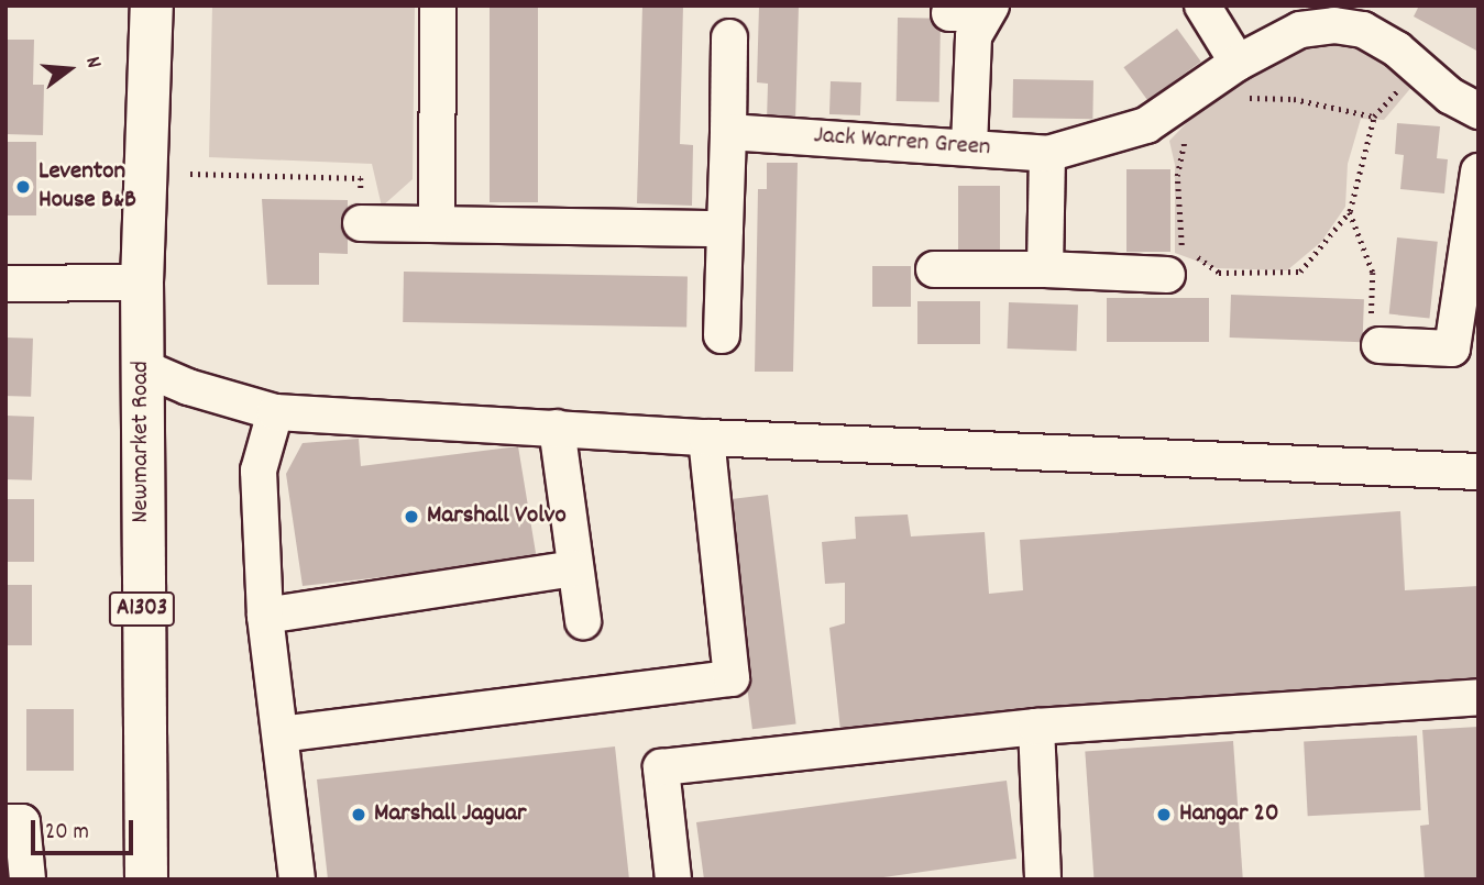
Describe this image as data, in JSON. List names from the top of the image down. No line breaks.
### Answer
{"streets":{"main road":["Newmarket Road","A1303"],"street":["Jack Warren Green"]},"places":["Leventon House B&B","Marshall Volvo","Marshall Jaguar","Hangar 20"],"scale_bar":"20 m","north":"right"}
